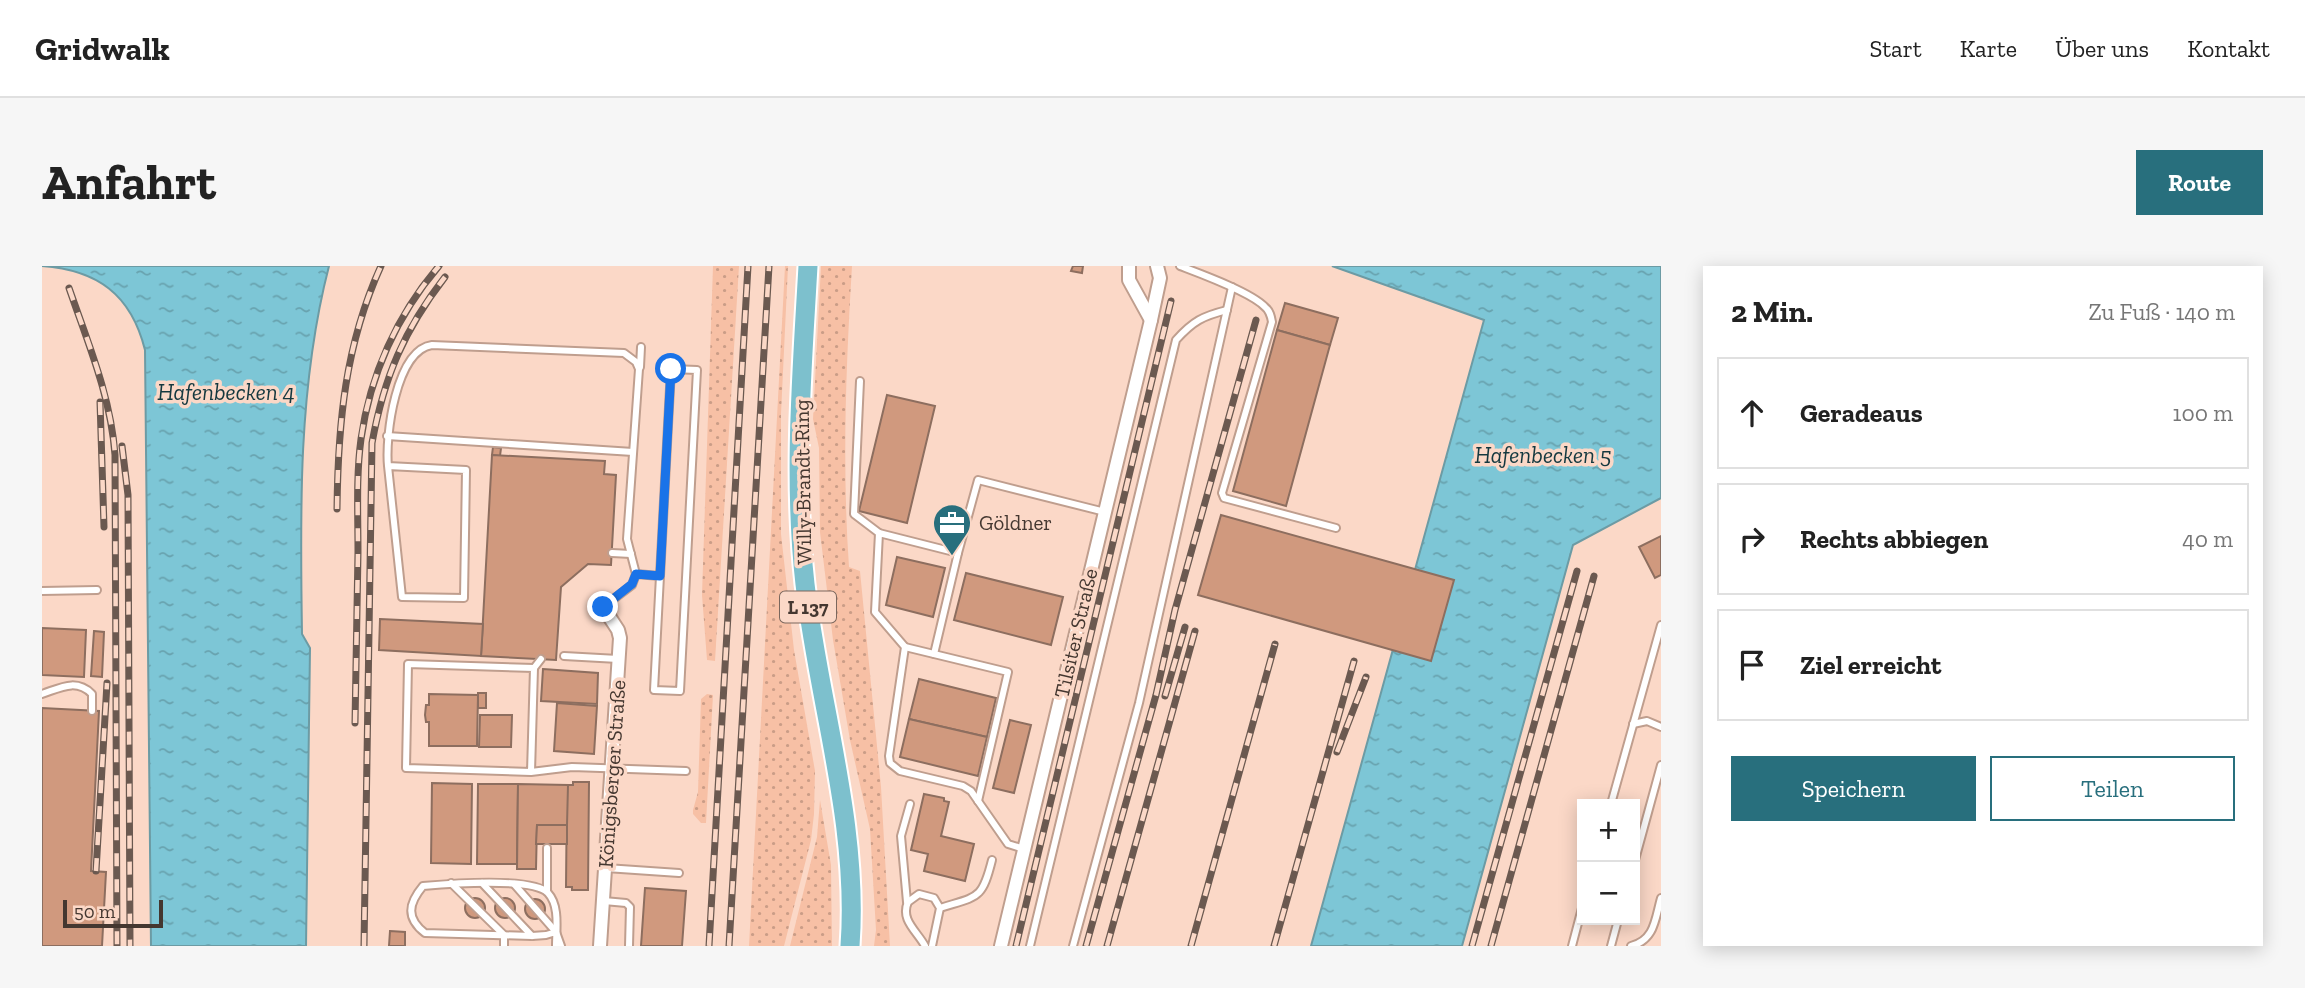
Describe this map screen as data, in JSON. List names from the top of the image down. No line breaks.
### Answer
{"streets":{"main road":["Willy-Brandt-Ring","L 137"],"street":["Tilsiter Straße","Königsberger Straße"]},"water":["Hafenbecken 4","Hafenbecken 5"],"places":{"office":["Göldner"]},"scale_bar":"50 m","page":{"header":"Gridwalk","nav":["Start","Karte","Über uns","Kontakt"],"buttons":["Route",["Speichern","Teilen"]],"title":"Anfahrt","heading":["2 Min.","Zu Fuß · 140 m"],"list":[["Geradeaus","100 m"],["Rechts abbiegen","40 m"],"Ziel erreicht"],"map_buttons":["+","−"],"scale":"50 m"}}
